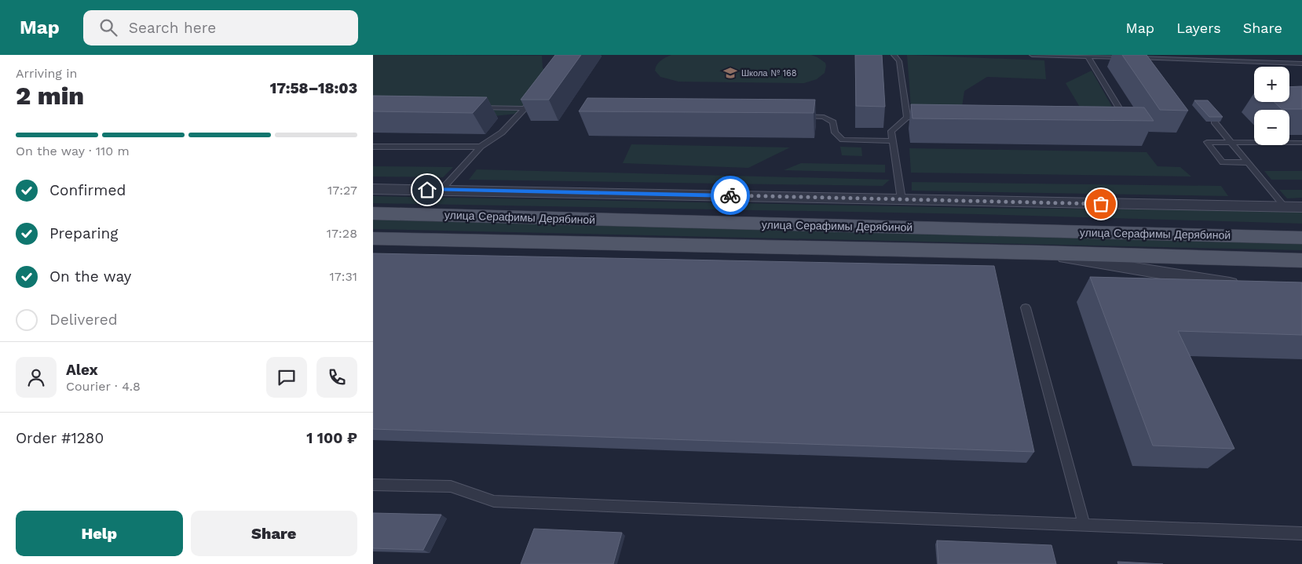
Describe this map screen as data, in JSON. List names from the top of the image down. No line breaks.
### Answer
{"streets":{"main road":["улица Серафимы Дерябиной"]},"places":{"school or university":["Школа № 168"]},"page":{"header":"Map","search":"Search here","nav":["Map","Layers","Share"],"heading":["2 min","Arriving in","17:58–18:03"],"panel":["Alex","Courier · 4.8","Order #1280","1 100 ₽"],"map_buttons":["+","−"],"bar":"On the way · 110 m","list":[["Confirmed","17:27"],["Preparing","17:28"],["On the way","17:31"],"Delivered"],"buttons":["Help","Share"]}}
